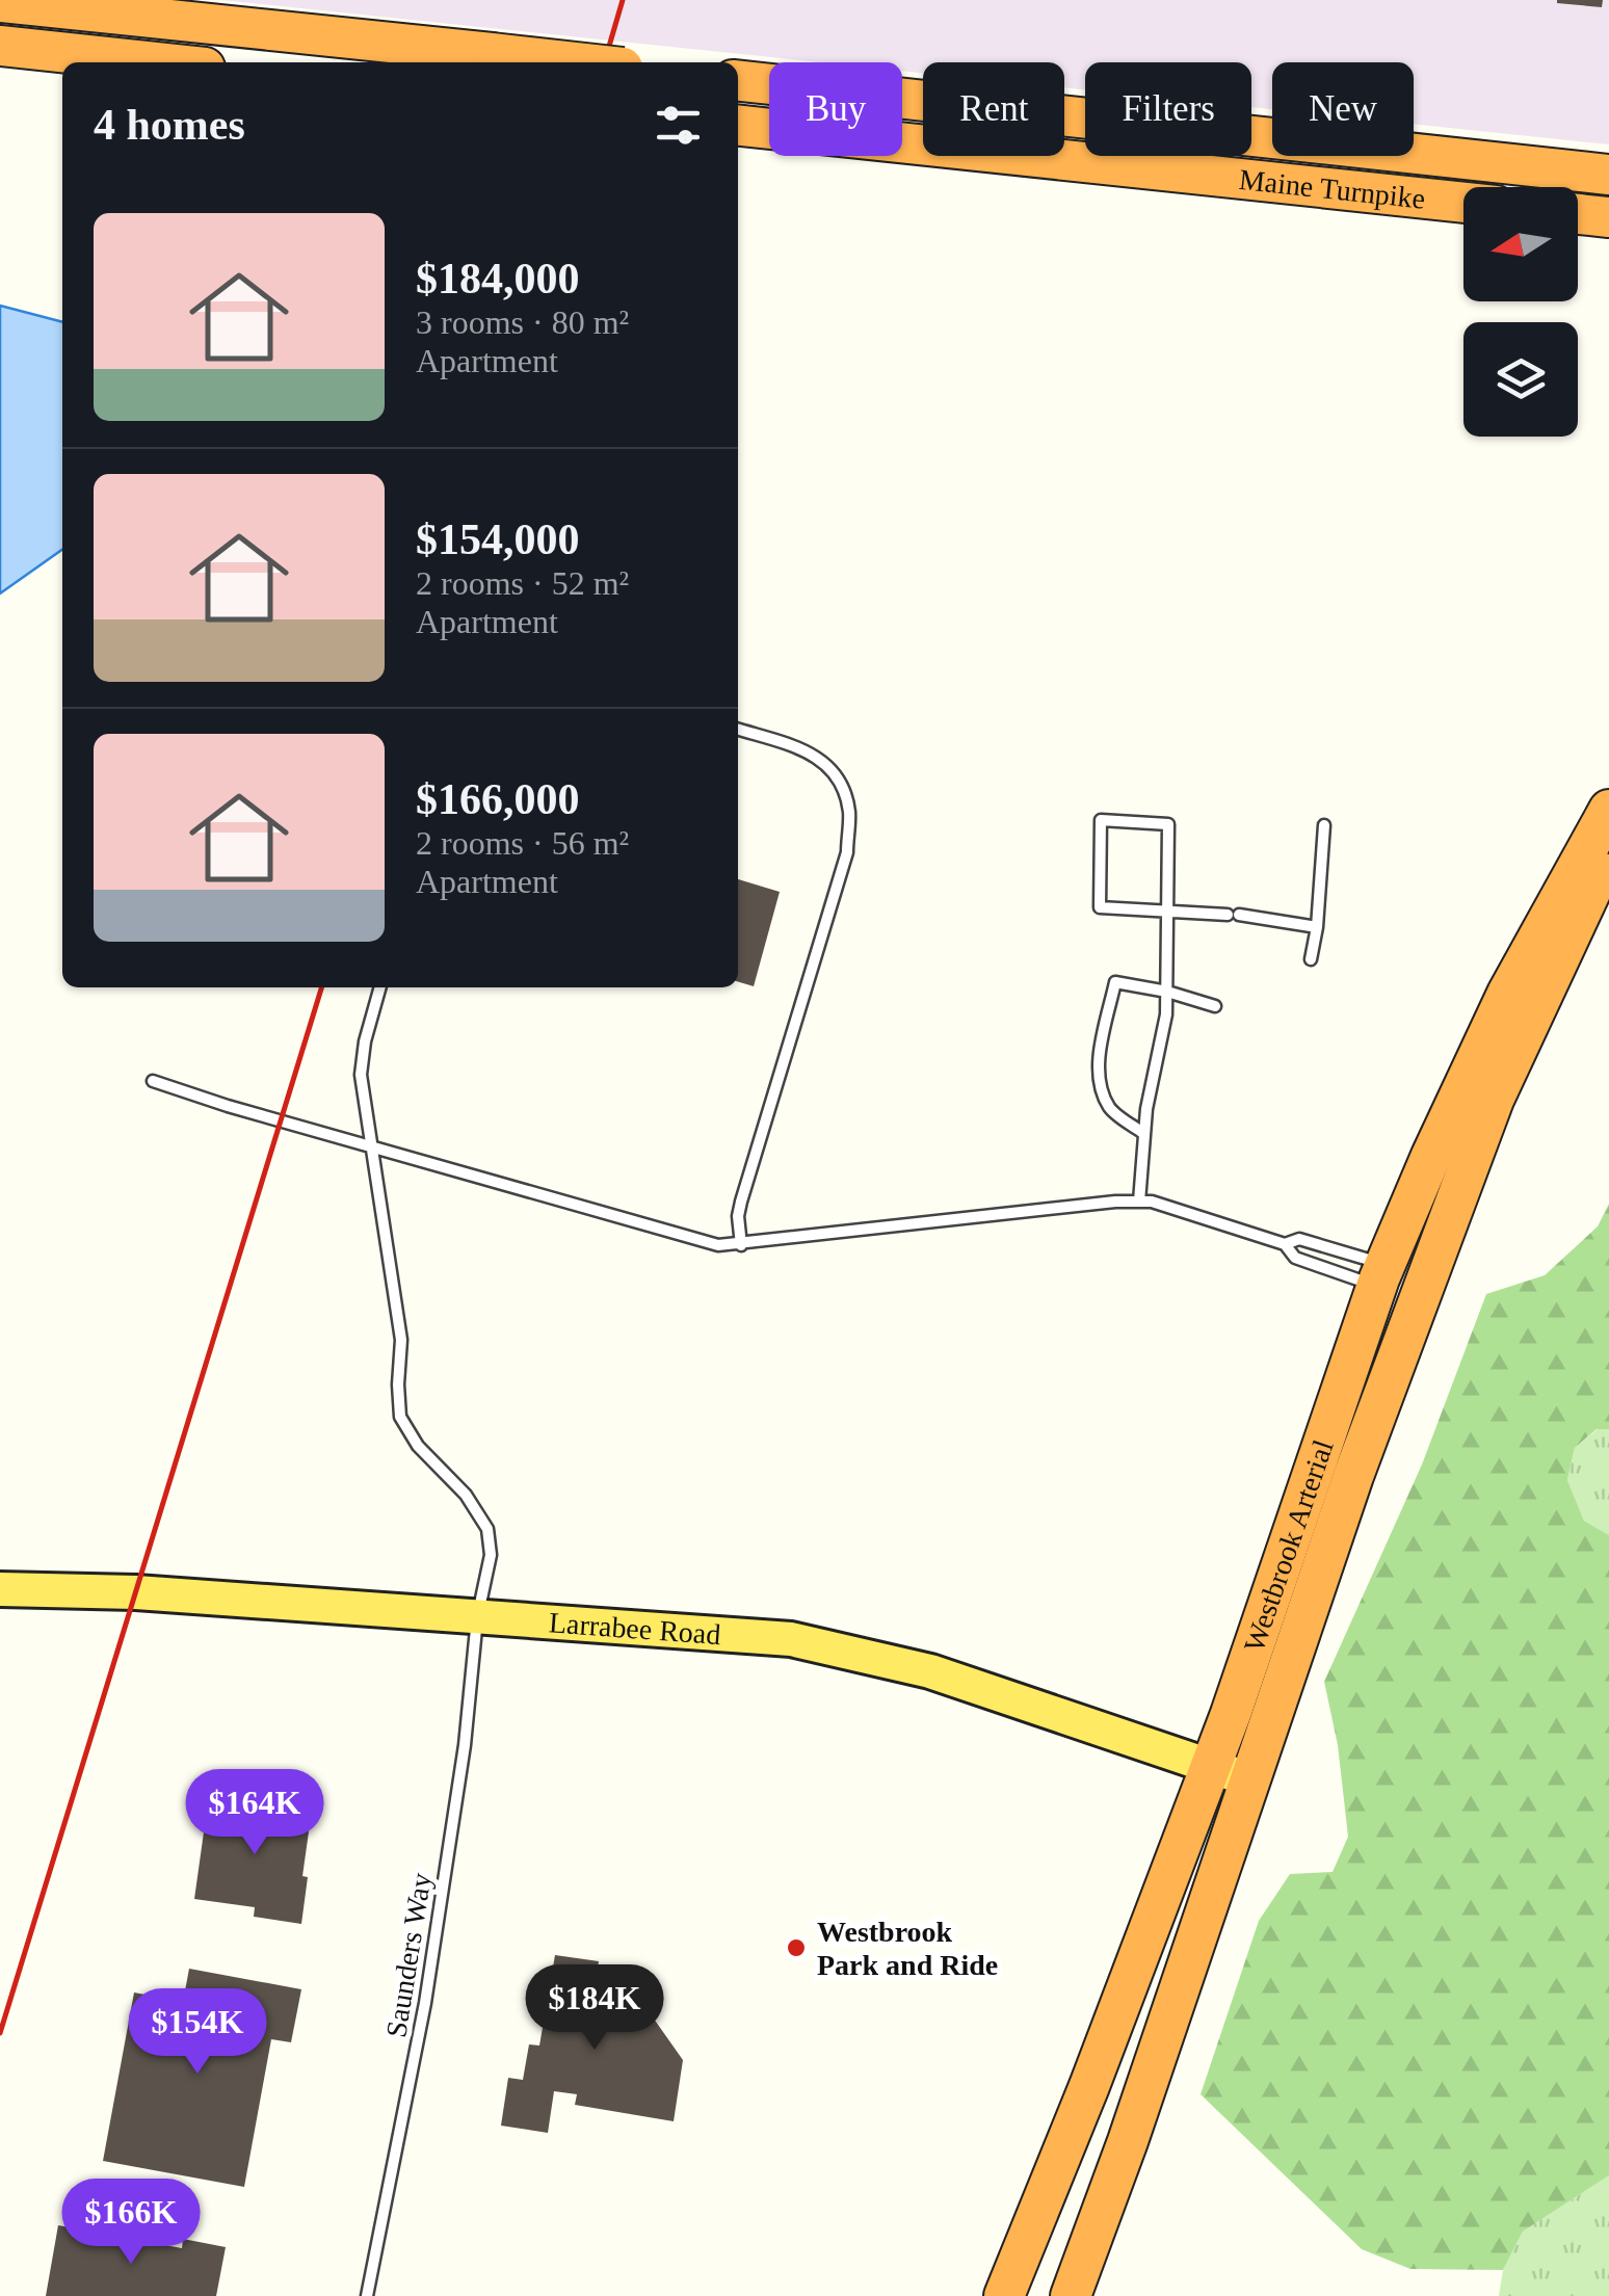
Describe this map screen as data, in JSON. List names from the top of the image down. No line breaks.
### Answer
{"streets":{"highway":["Maine Turnpike","Westbrook Arterial"],"main road":["Larrabee Road"],"lane":["Saunders Way"]},"crossings":[["Westbrook Arterial","Larrabee Road"],["Larrabee Road","Saunders Way"]],"places":["Westbrook Park and Ride"],"north":"left","page":{"chip":["Buy","Rent","Filters","New"],"heading":"4 homes","list":[{"name":"$184,000","note":"3 rooms · 80 m² · Apartment"},{"name":"$154,000","note":"2 rooms · 52 m² · Apartment"},{"name":"$166,000","note":"2 rooms · 56 m² · Apartment"}],"price":["$164K","$184K","$154K","$166K"]}}
